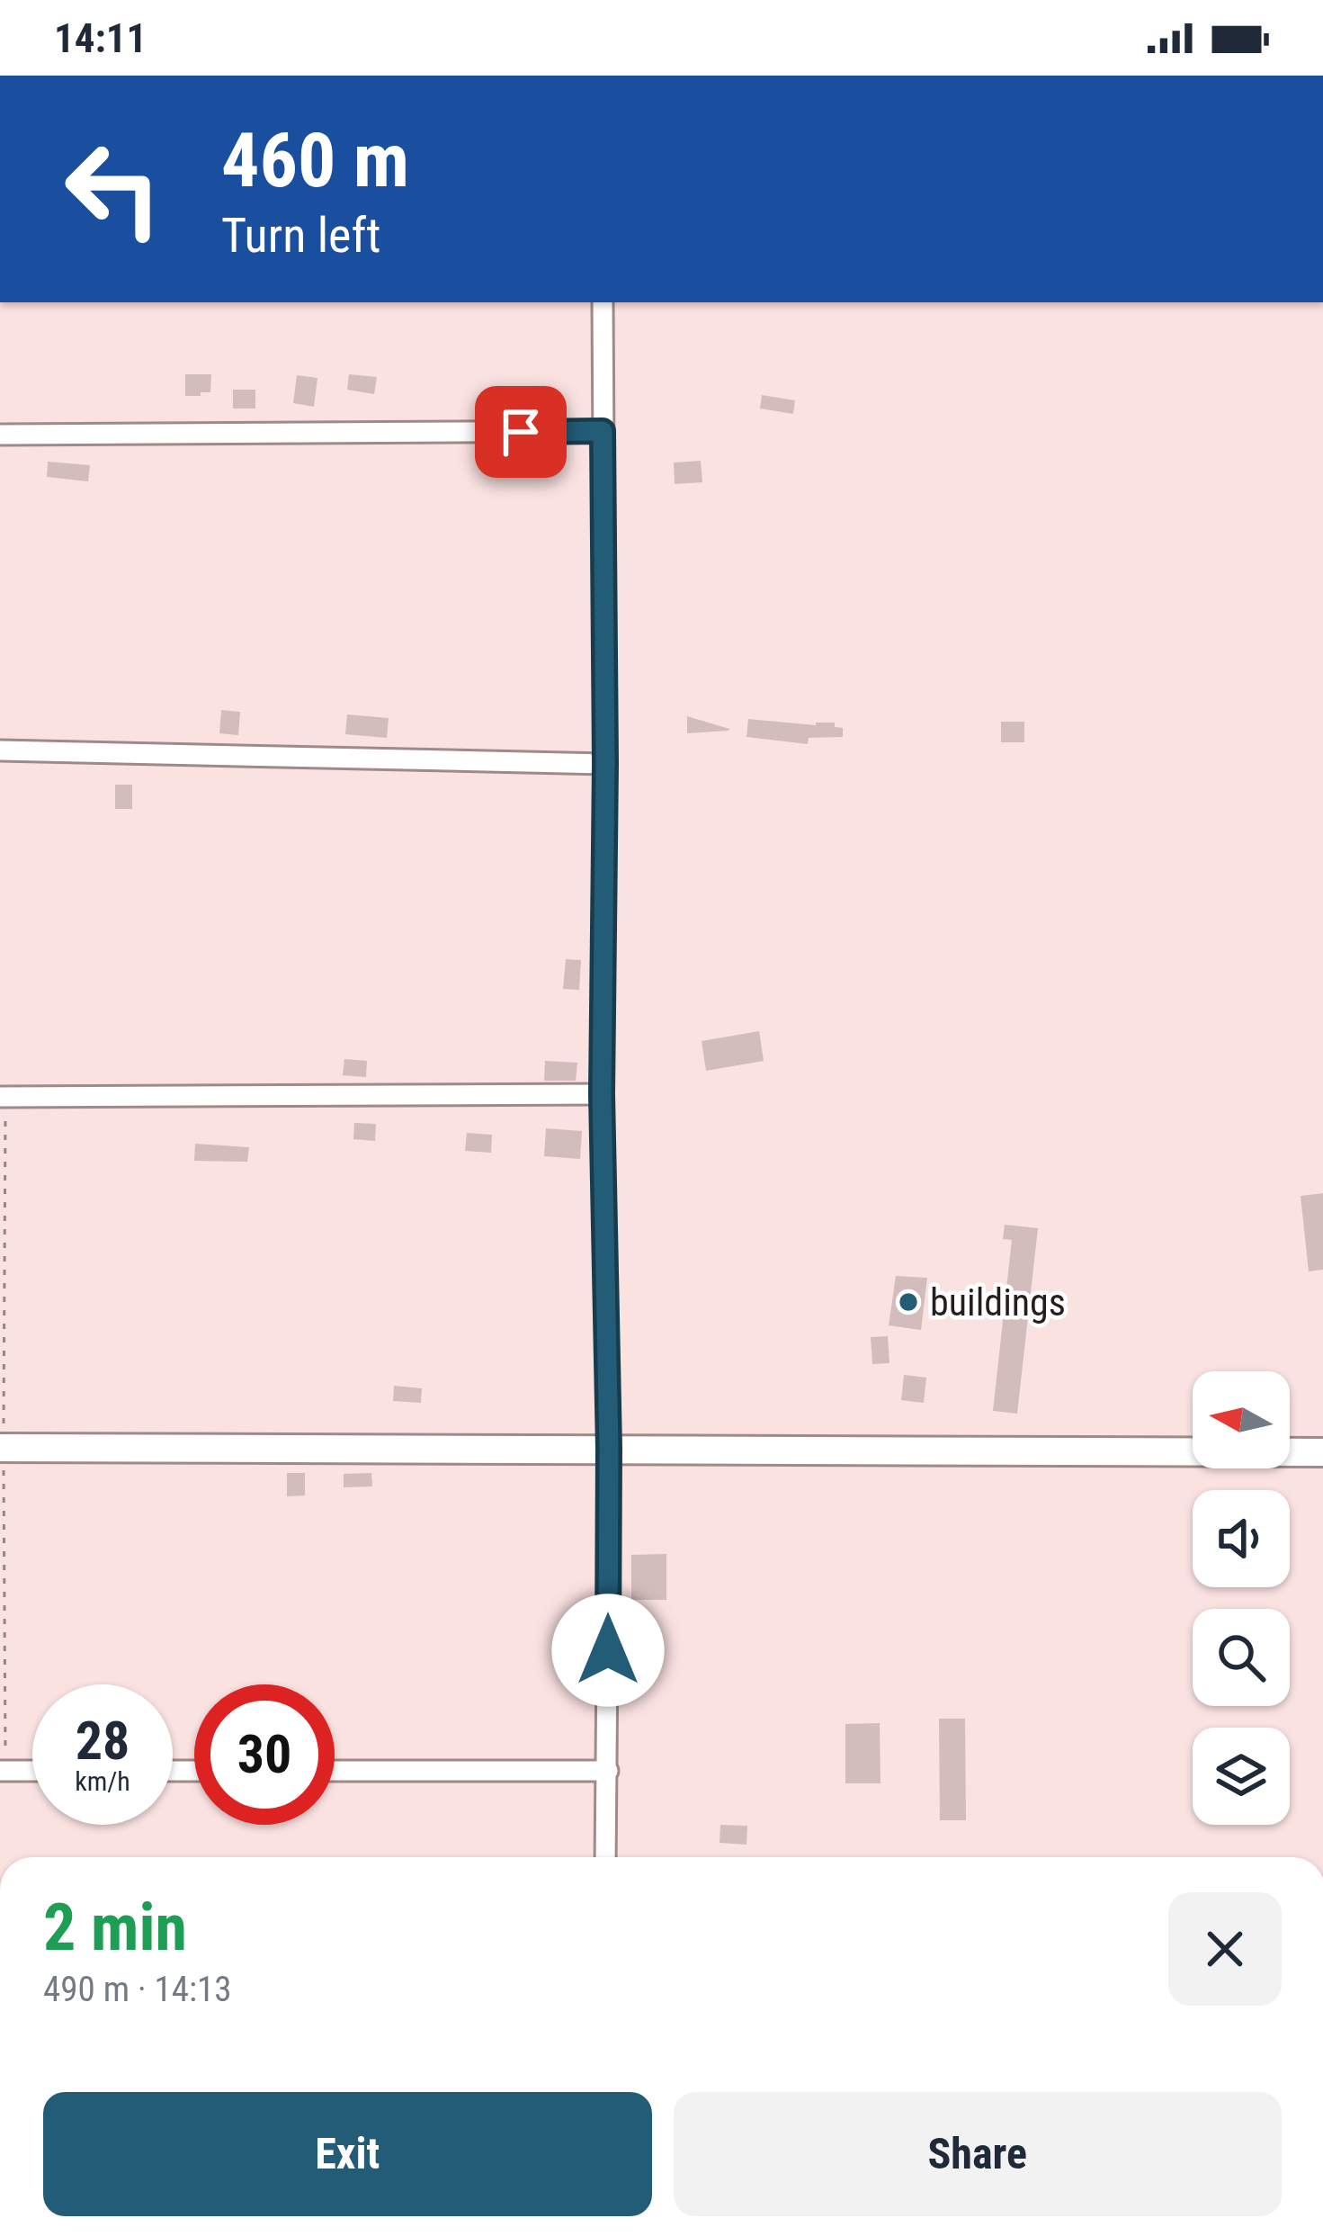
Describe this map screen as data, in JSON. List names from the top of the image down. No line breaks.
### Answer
{"places":["buildings"],"north":"left","page":{"status":"14:11","turn":["460 m","Turn left"],"speed":"28 km/h","limit":"30","heading":["2 min","490 m · 14:13"],"buttons":["Exit","Share"]}}
